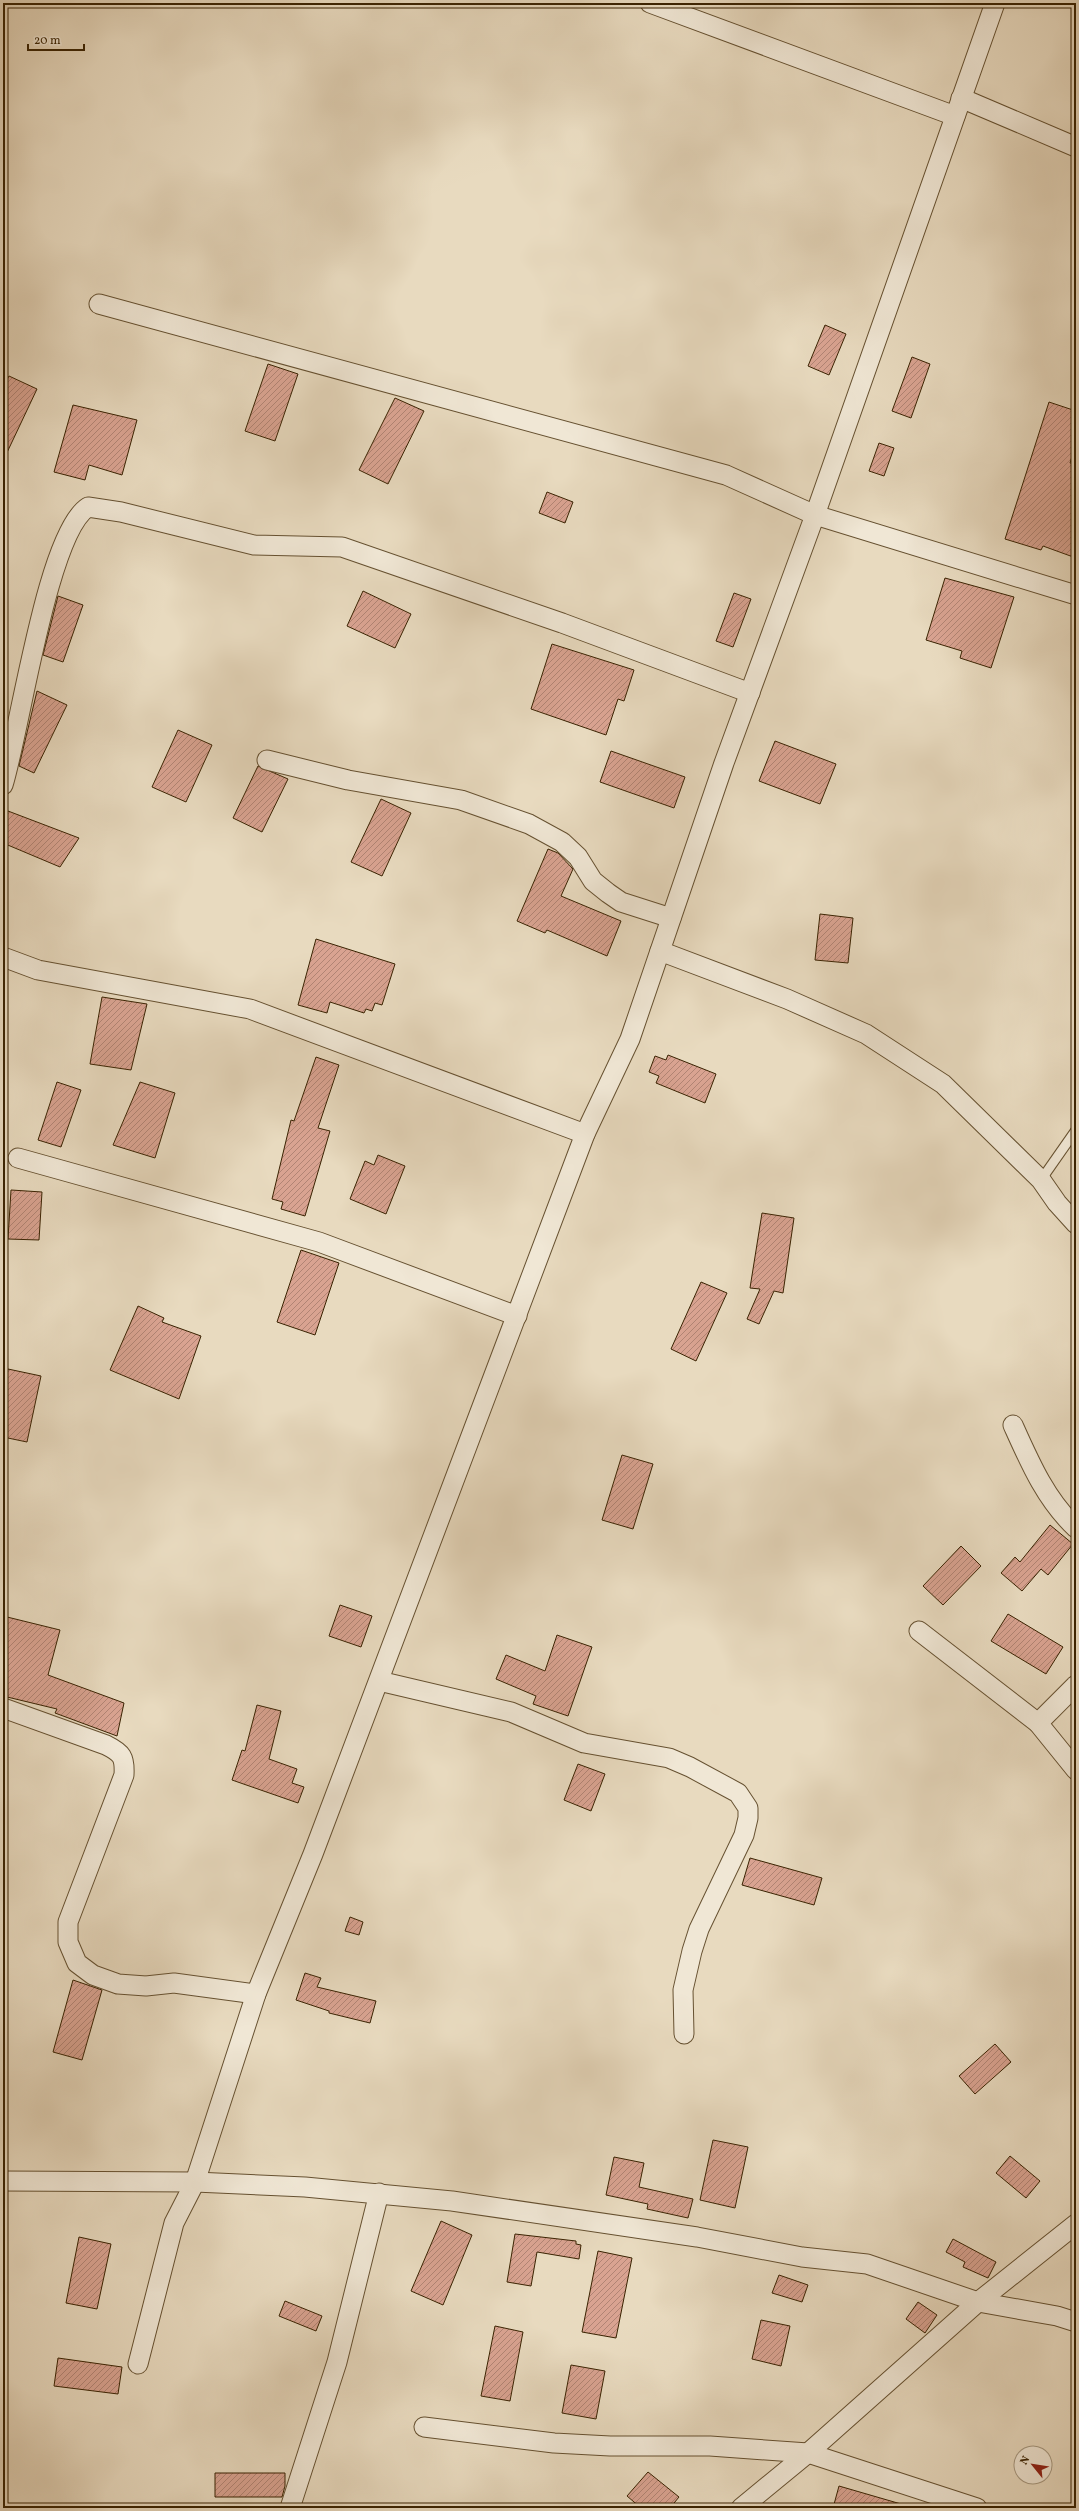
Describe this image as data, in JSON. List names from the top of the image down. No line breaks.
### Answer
{"scale_bar":"20 m","north":"top left"}
